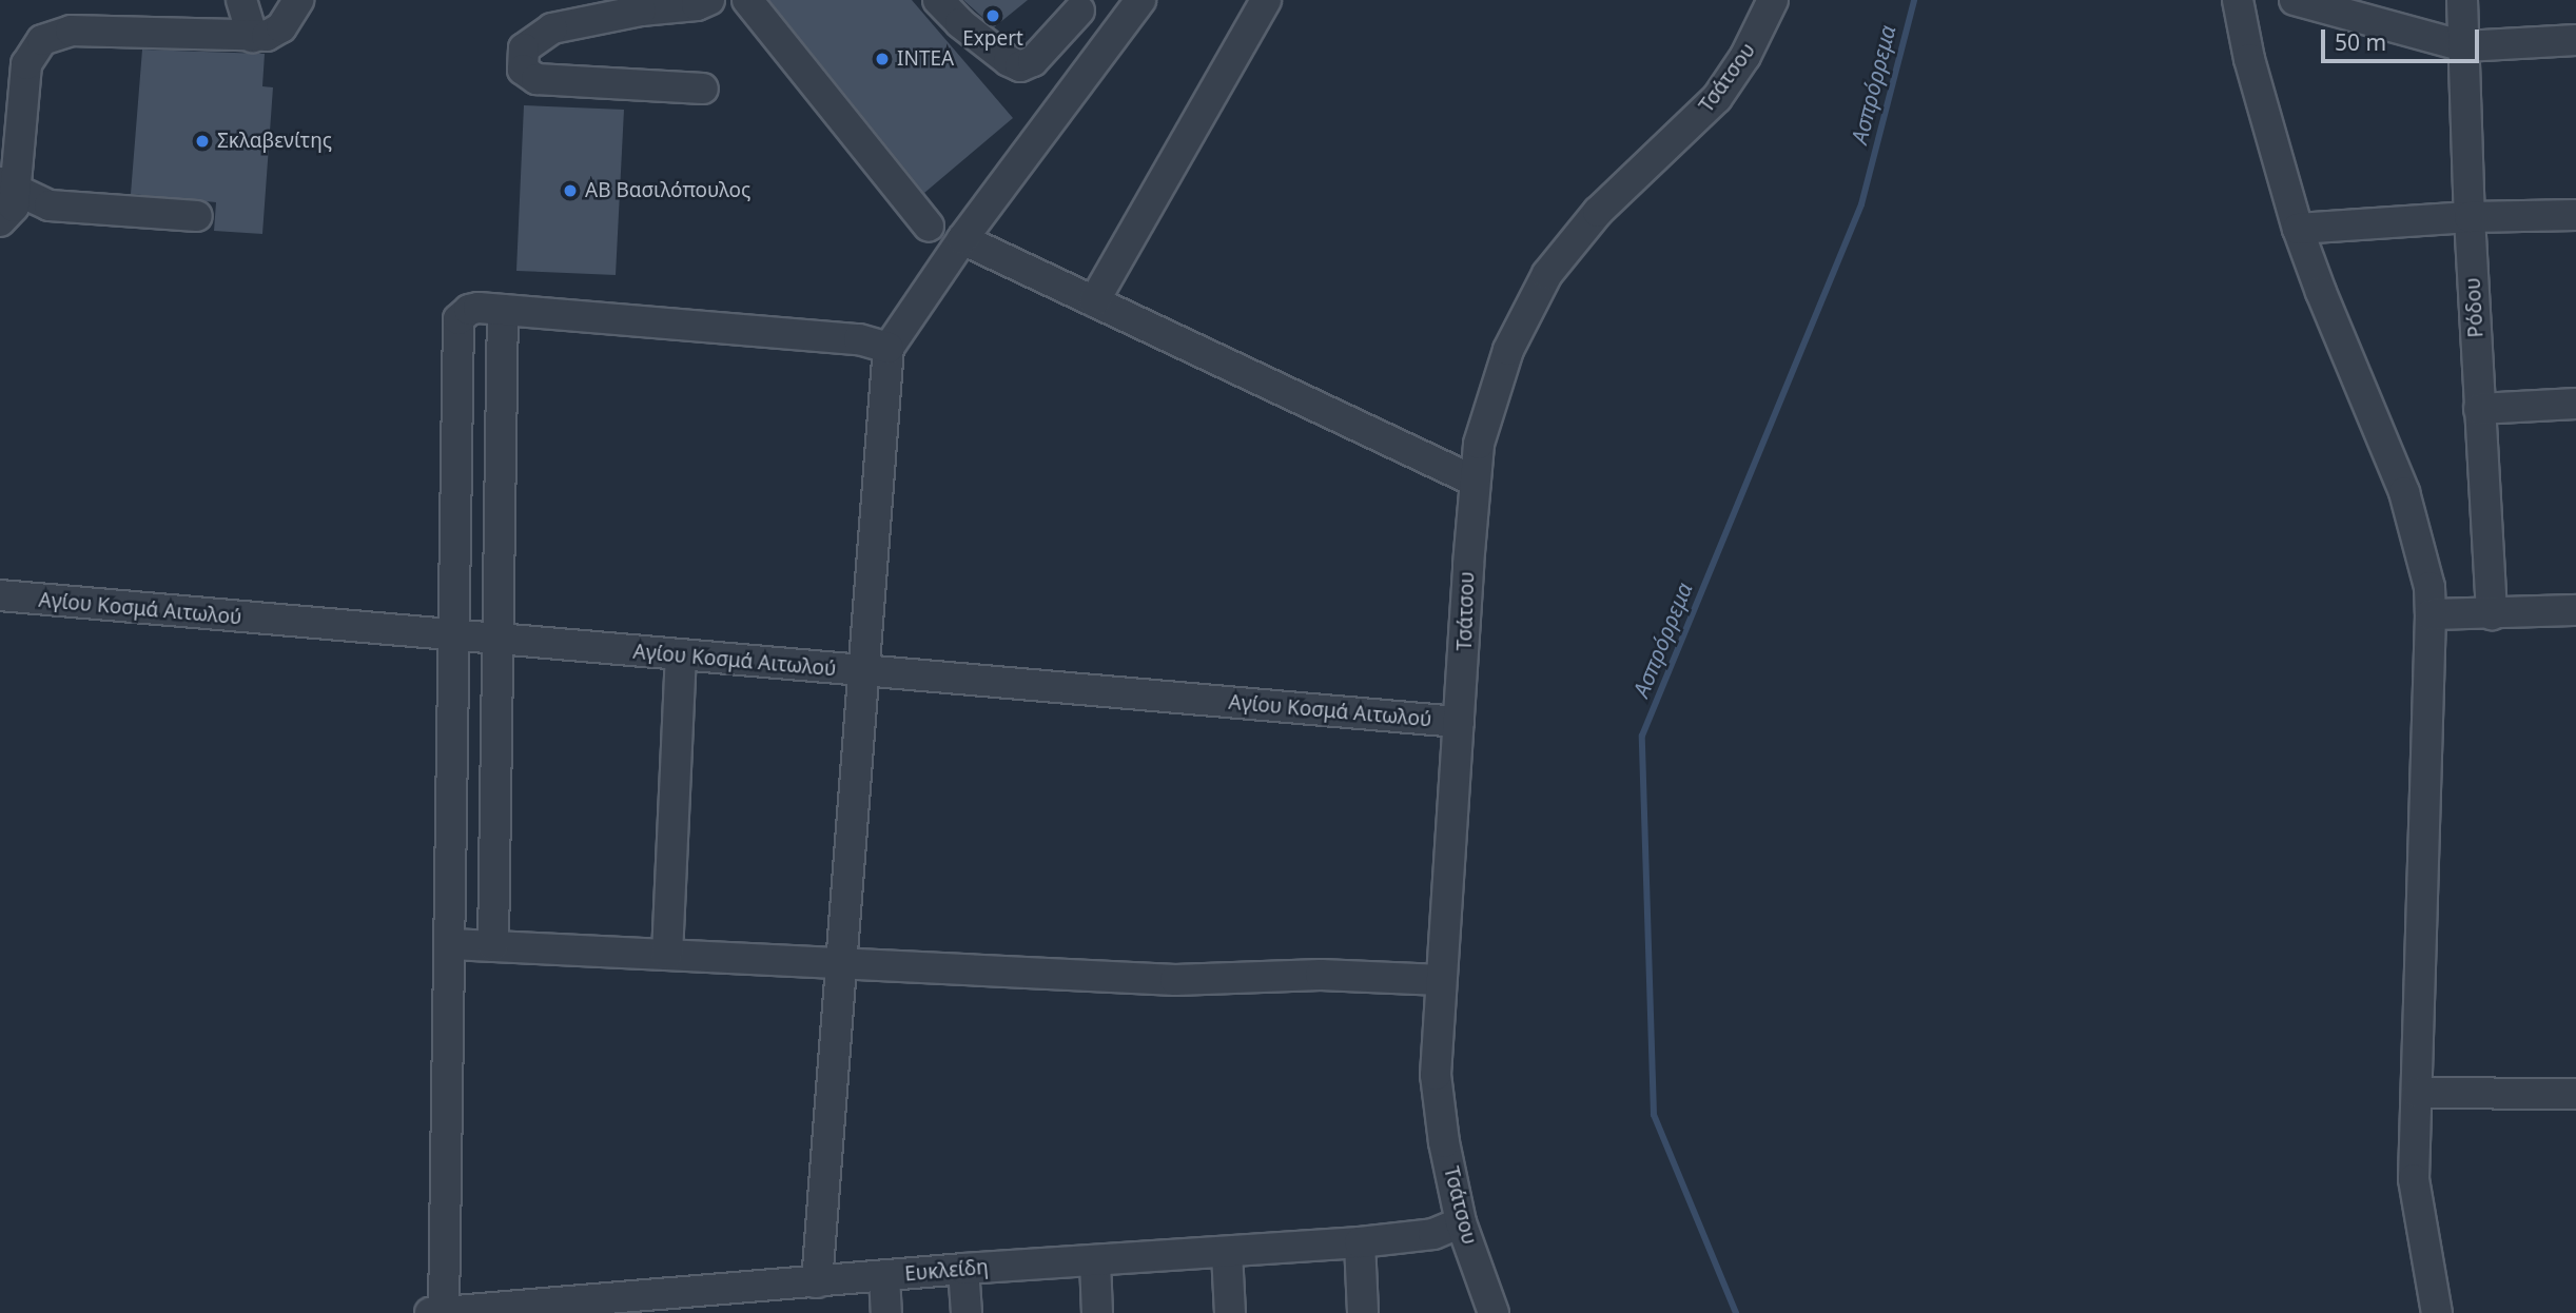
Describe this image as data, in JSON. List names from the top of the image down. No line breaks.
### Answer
{"streets":{"street":["Τσάτσου","Ρόδου","Αγίου Κοσμά Αιτωλού","Ευκλείδη"]},"crossings":[["Τσάτσου","Αγίου Κοσμά Αιτωλού"],["Τσάτσου","Ευκλείδη"]],"water":["Ασπρόρρεμα"],"places":["Expert","INTEA","Σκλαβενίτης","ΑΒ Βασιλόπουλος"],"scale_bar":"50 m"}
